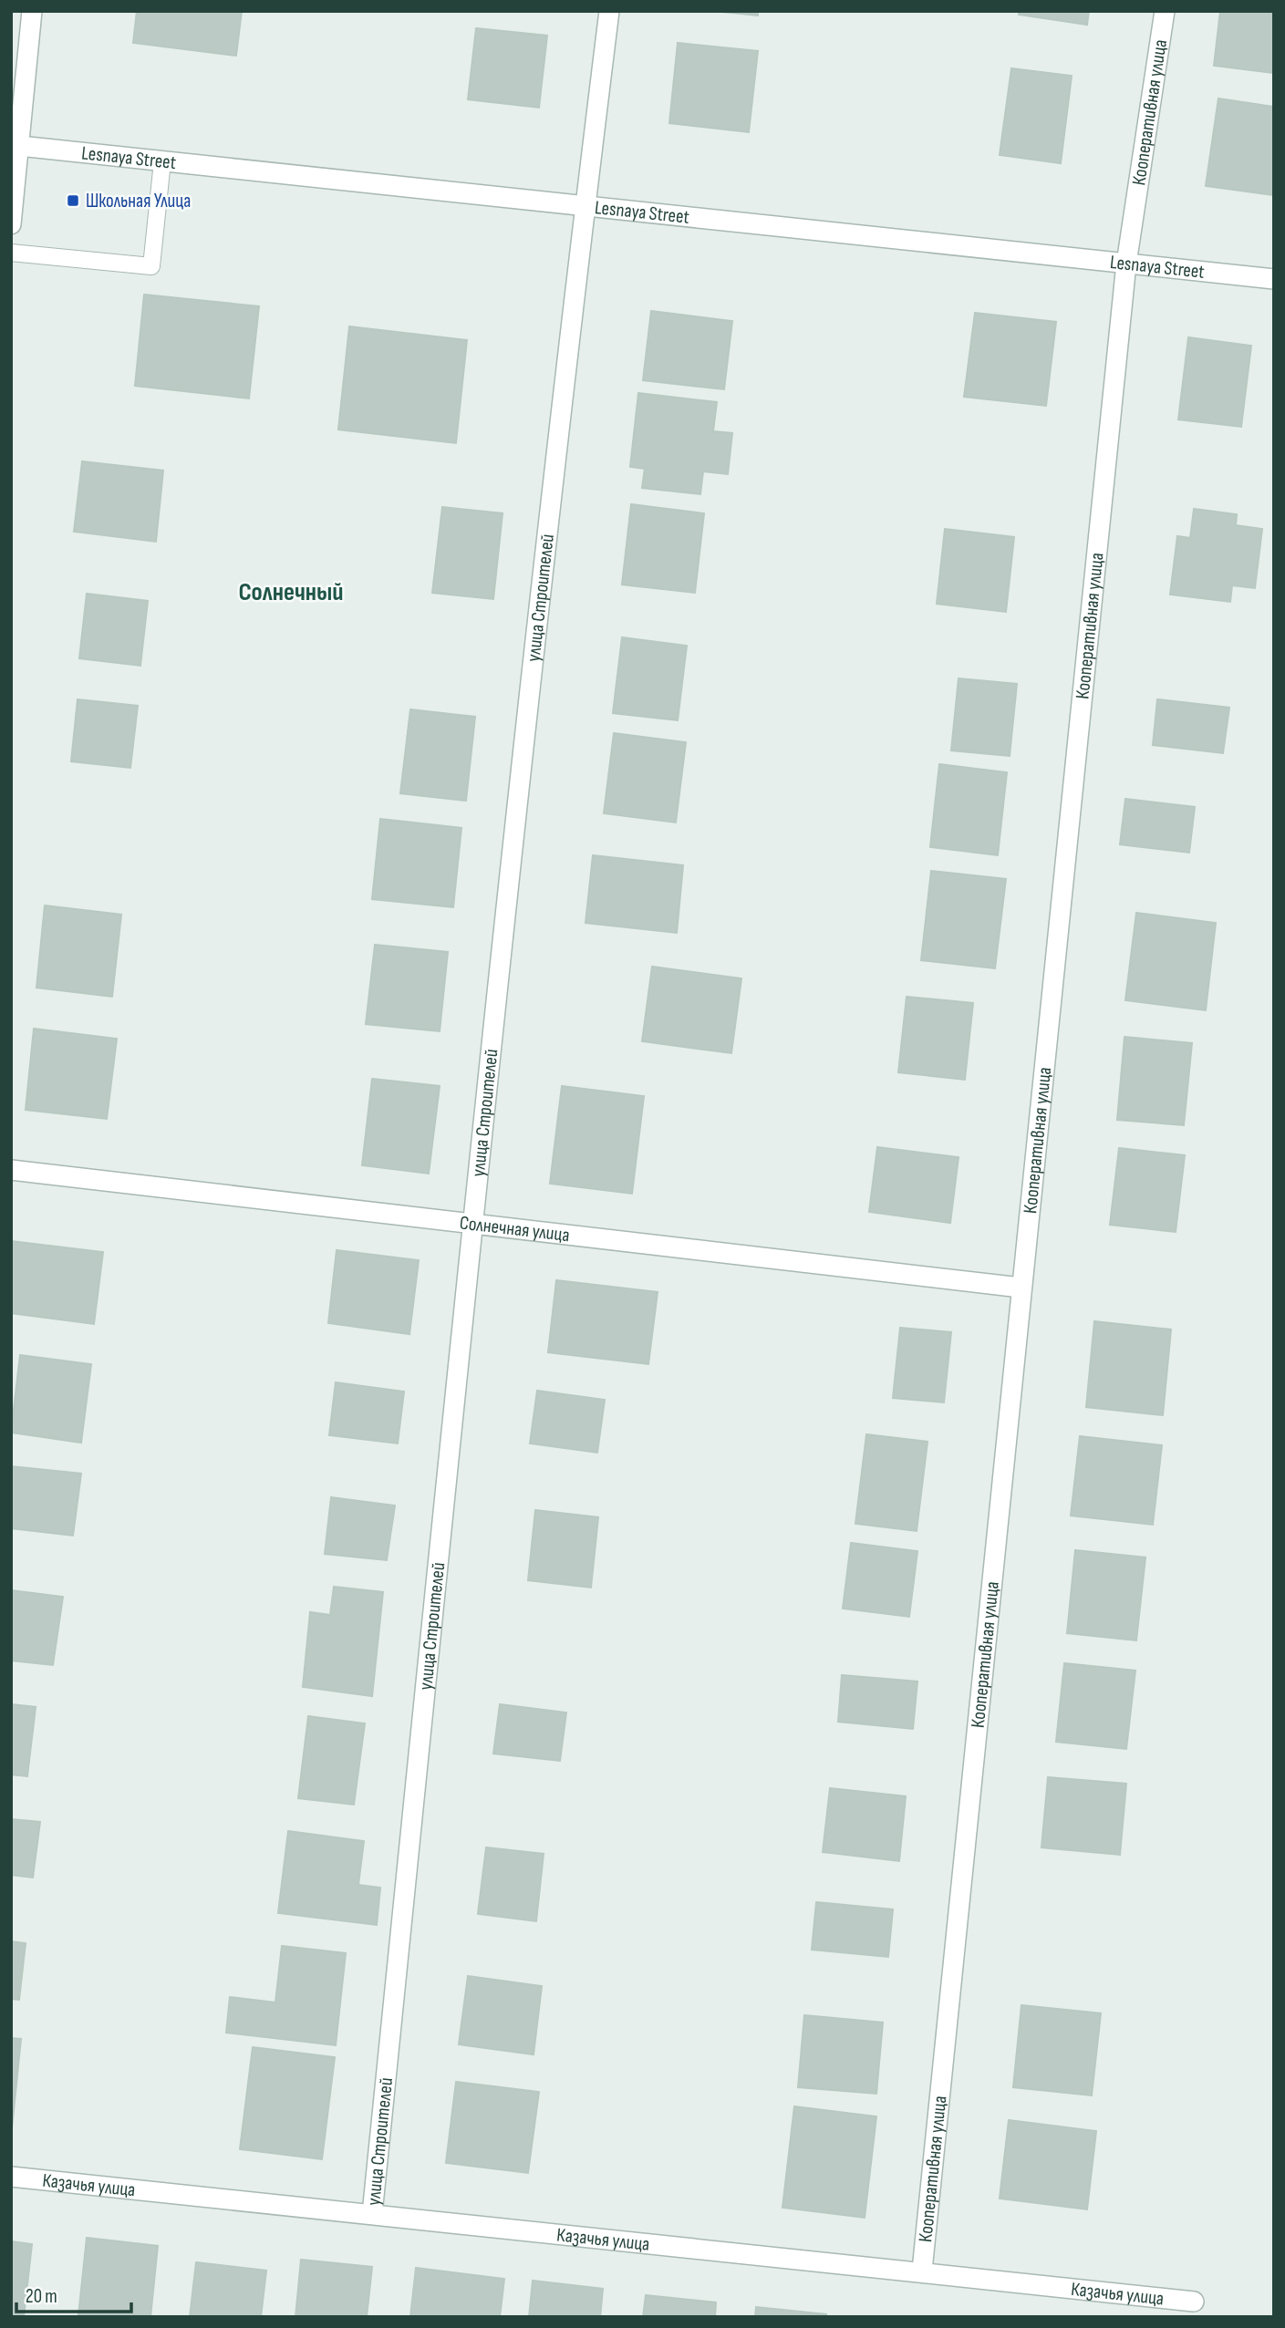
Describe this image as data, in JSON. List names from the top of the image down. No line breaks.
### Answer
{"streets":{"street":["Кооперативная улица","Lesnaya Street","улица Строителей","Солнечная улица","Казачья улица"]},"crossings":[["Кооперативная улица","Lesnaya Street"],["Кооперативная улица","Солнечная улица"],["Кооперативная улица","Казачья улица"],["Lesnaya Street","улица Строителей"],["улица Строителей","Солнечная улица"],["улица Строителей","Казачья улица"]],"districts":["Солнечный"],"places":{"transit":["Школьная Улица"]},"scale_bar":"20 m"}
